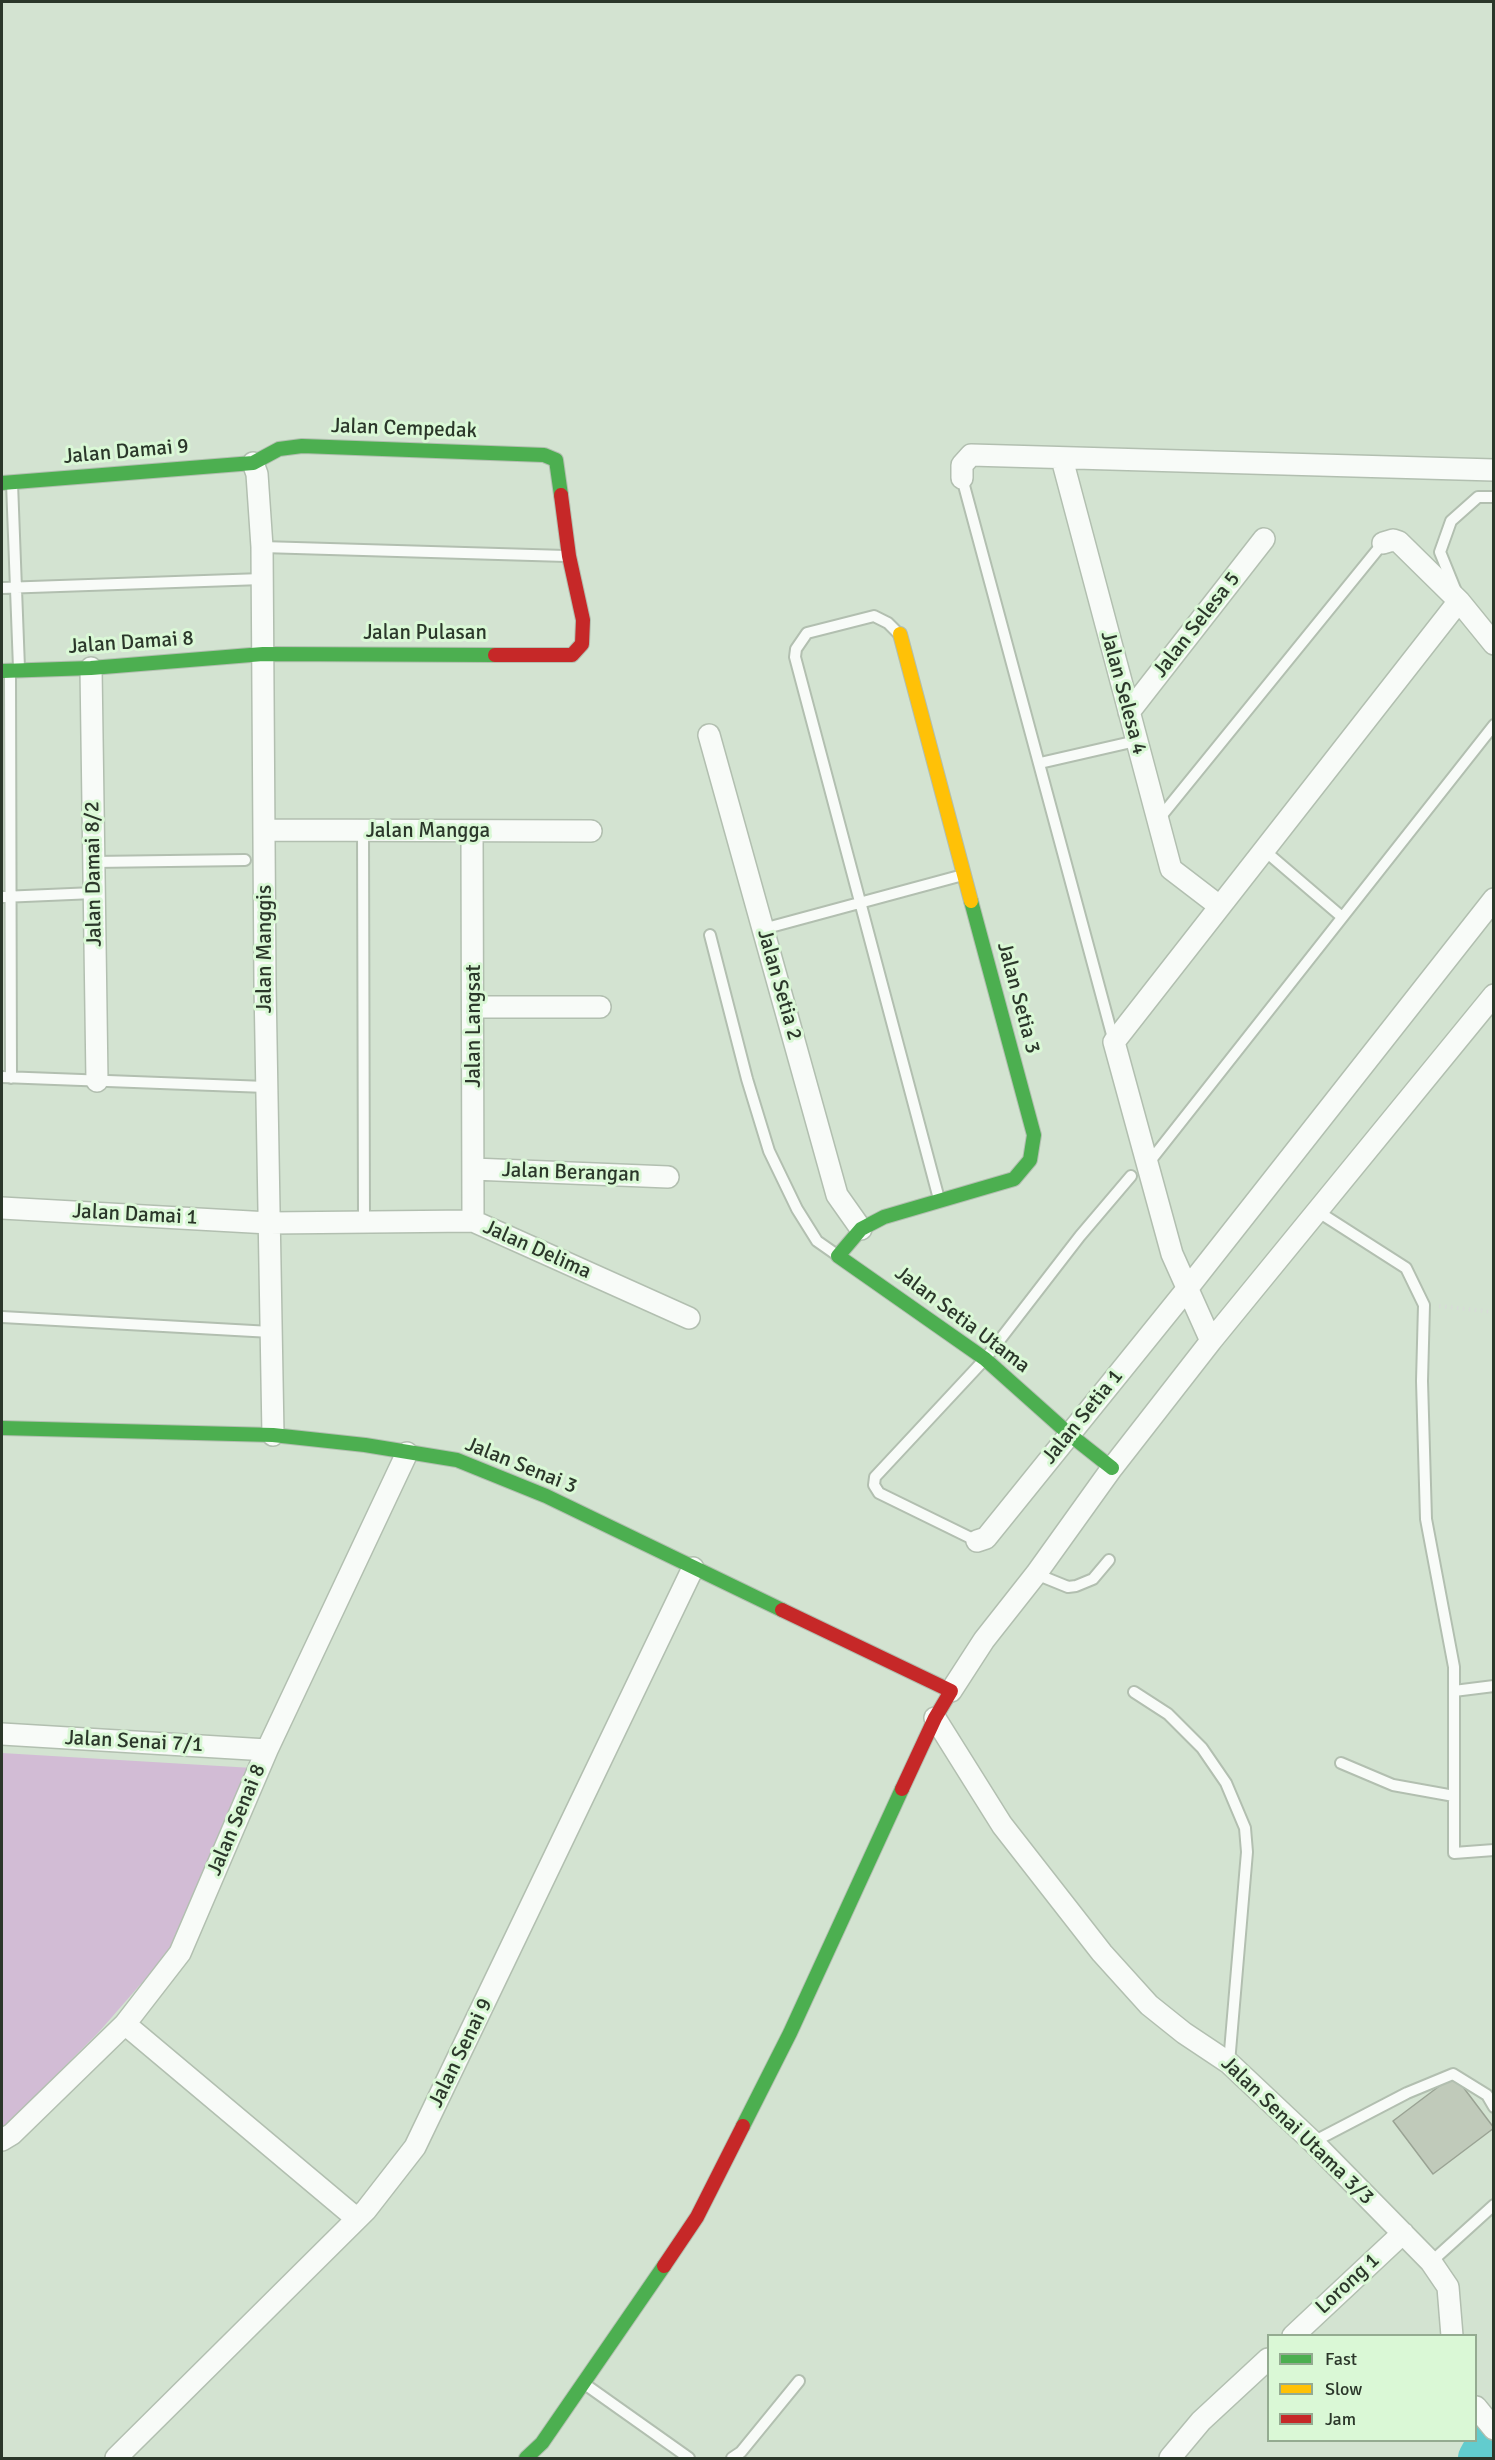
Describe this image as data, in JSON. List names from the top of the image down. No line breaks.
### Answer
{"streets":{"street":["Jalan Cempedak","Jalan Damai 9","Jalan Selesa 5","Jalan Pulasan","Jalan Damai 8","Jalan Selesa 4","Jalan Mangga","Jalan Damai 8/2","Jalan Manggis","Jalan Setia 2","Jalan Setia 3","Jalan Langsat","Jalan Berangan","Jalan Damai 1","Jalan Delima","Jalan Setia Utama","Jalan Setia 1","Jalan Senai 3","Jalan Senai 7/1","Jalan Senai 8","Jalan Senai 9","Jalan Senai Utama 3/3","Lorong 1"]},"crossings":[["Jalan Cempedak","Jalan Damai 9"],["Jalan Cempedak","Jalan Pulasan"],["Jalan Cempedak","Jalan Manggis"],["Jalan Damai 9","Jalan Manggis"],["Jalan Selesa 5","Jalan Selesa 4"],["Jalan Pulasan","Jalan Damai 8"],["Jalan Pulasan","Jalan Manggis"],["Jalan Damai 8","Jalan Damai 8/2"],["Jalan Damai 8","Jalan Manggis"],["Jalan Mangga","Jalan Manggis"],["Jalan Mangga","Jalan Langsat"],["Jalan Manggis","Jalan Damai 1"],["Jalan Manggis","Jalan Delima"],["Jalan Manggis","Jalan Senai 3"],["Jalan Setia 2","Jalan Setia 3"],["Jalan Setia 3","Jalan Setia Utama"],["Jalan Langsat","Jalan Berangan"],["Jalan Langsat","Jalan Delima"],["Jalan Damai 1","Jalan Delima"],["Jalan Setia Utama","Jalan Setia 1"],["Jalan Senai 3","Jalan Senai 8"],["Jalan Senai 3","Jalan Senai 9"],["Jalan Senai 7/1","Jalan Senai 8"],["Jalan Senai Utama 3/3","Lorong 1"]],"legend":["Fast","Slow","Jam"]}
